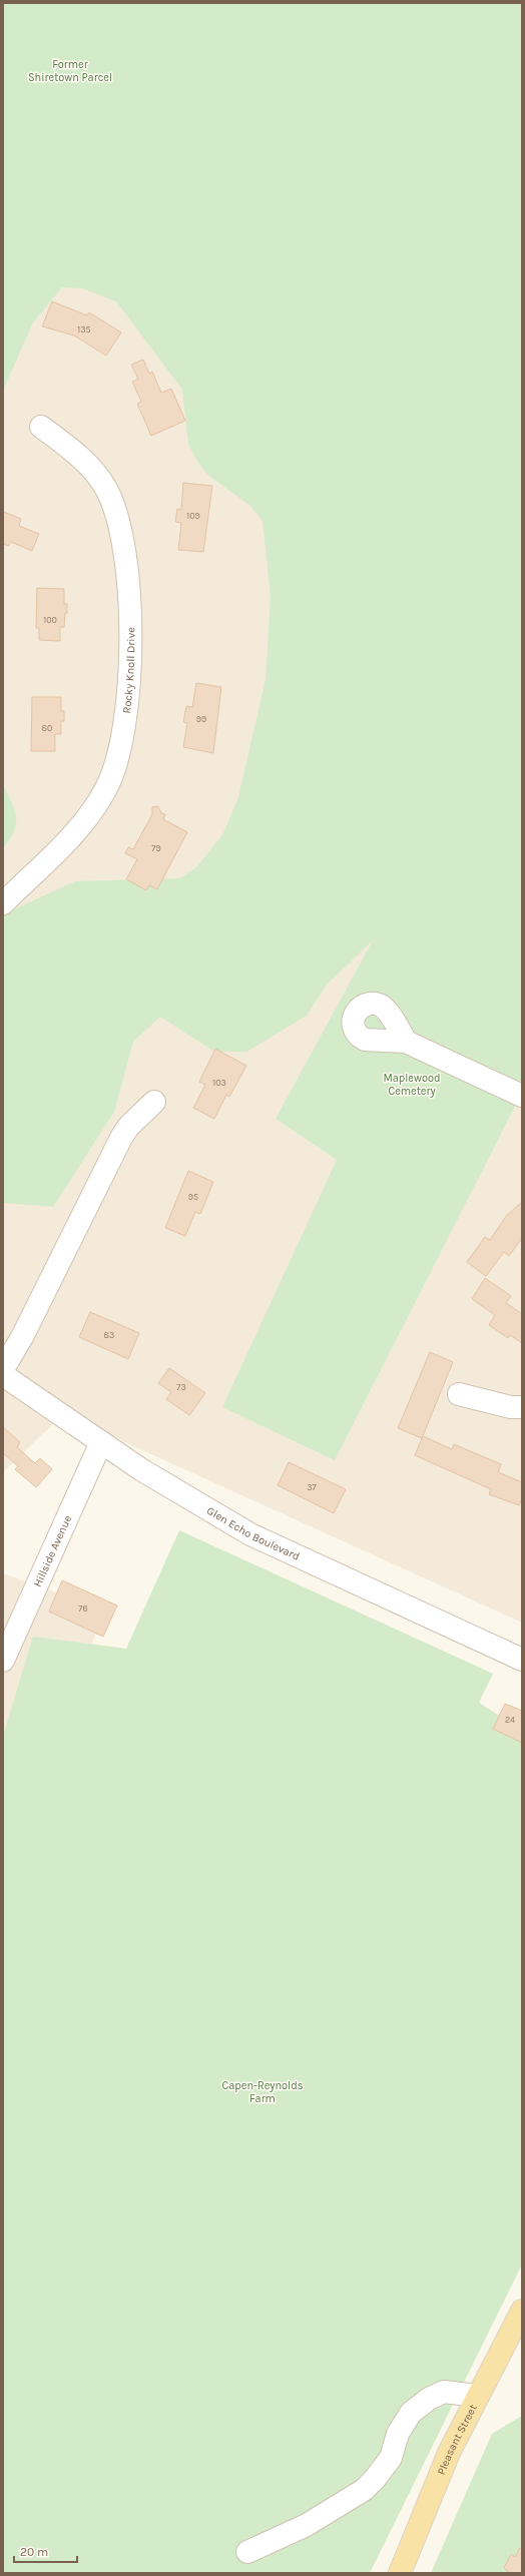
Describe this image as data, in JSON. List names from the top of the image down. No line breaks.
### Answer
{"streets":{"main road":["Pleasant Street"],"street":["Rocky Knoll Drive","Glen Echo Boulevard","Hillside Avenue"]},"crossings":[["Glen Echo Boulevard","Hillside Avenue"]],"parks":["Former Shiretown Parcel","Maplewood Cemetery","Capen-Reynolds Farm"],"house_numbers":["135","109","100","99","80","79","103","95","83","73","37","76","24"],"scale_bar":"20 m"}
